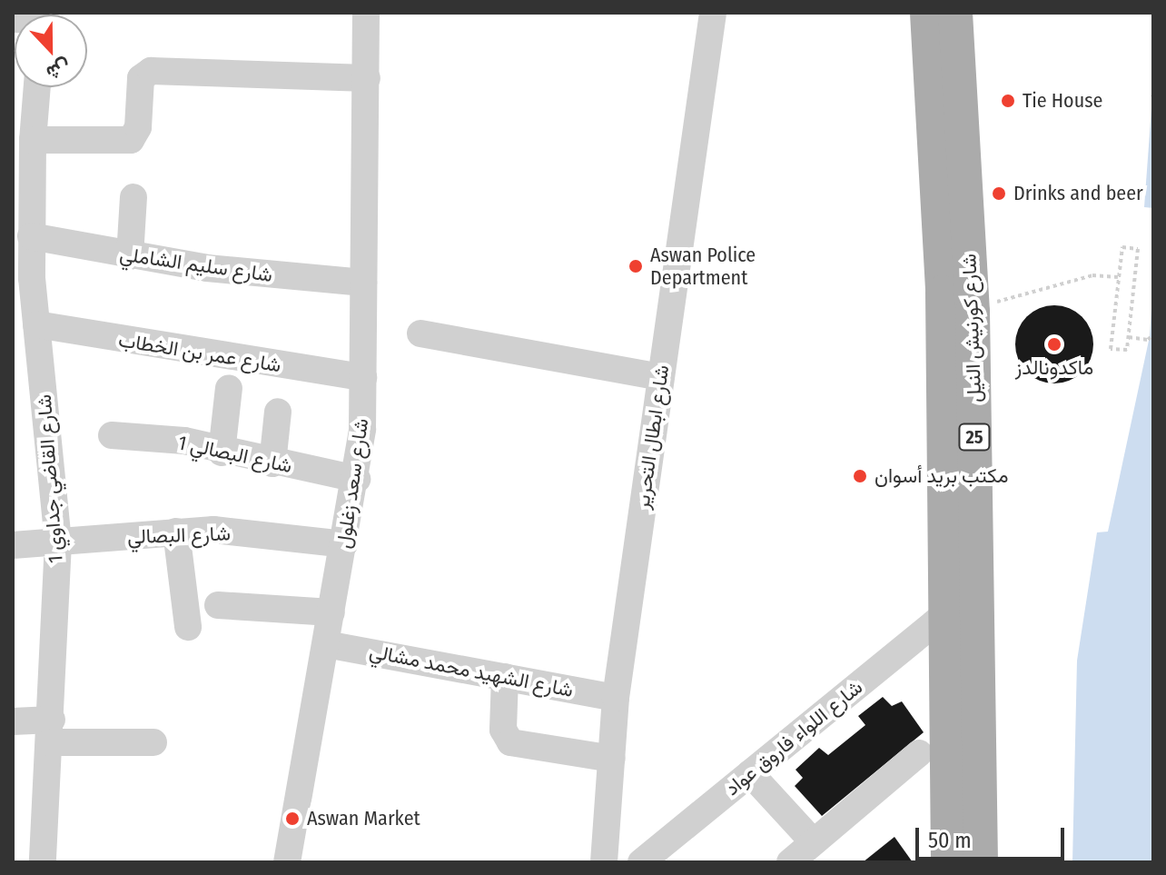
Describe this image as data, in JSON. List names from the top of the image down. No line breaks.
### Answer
{"streets":{"main road":["شارع كورنيش النيل","25"],"street":["شارع سليم الشاملي","شارع عمر بن الخطاب","شارع ابطال التحرير","شارع البصالي 1","شارع القاضي جداوي 1","شارع سعد زغلول","شارع البصالي","شارع الشهيد محمد مشالي","شارع اللواء فاروق عواد"]},"crossings":[["شارع سليم الشاملي","شارع القاضي جداوي 1"],["شارع سليم الشاملي","شارع سعد زغلول"],["شارع كورنيش النيل","شارع اللواء فاروق عواد"],["شارع عمر بن الخطاب","شارع القاضي جداوي 1"],["شارع عمر بن الخطاب","شارع سعد زغلول"],["شارع ابطال التحرير","شارع الشهيد محمد مشالي"],["شارع البصالي 1","شارع سعد زغلول"],["شارع القاضي جداوي 1","شارع البصالي"],["شارع سعد زغلول","شارع البصالي"],["شارع سعد زغلول","شارع الشهيد محمد مشالي"]],"places":["Tie House","Drinks and beer","Aswan Police Department","ماكدونالدز","مكتب بريد أسوان","Aswan Market"],"scale_bar":"50 m","north":"bottom"}
